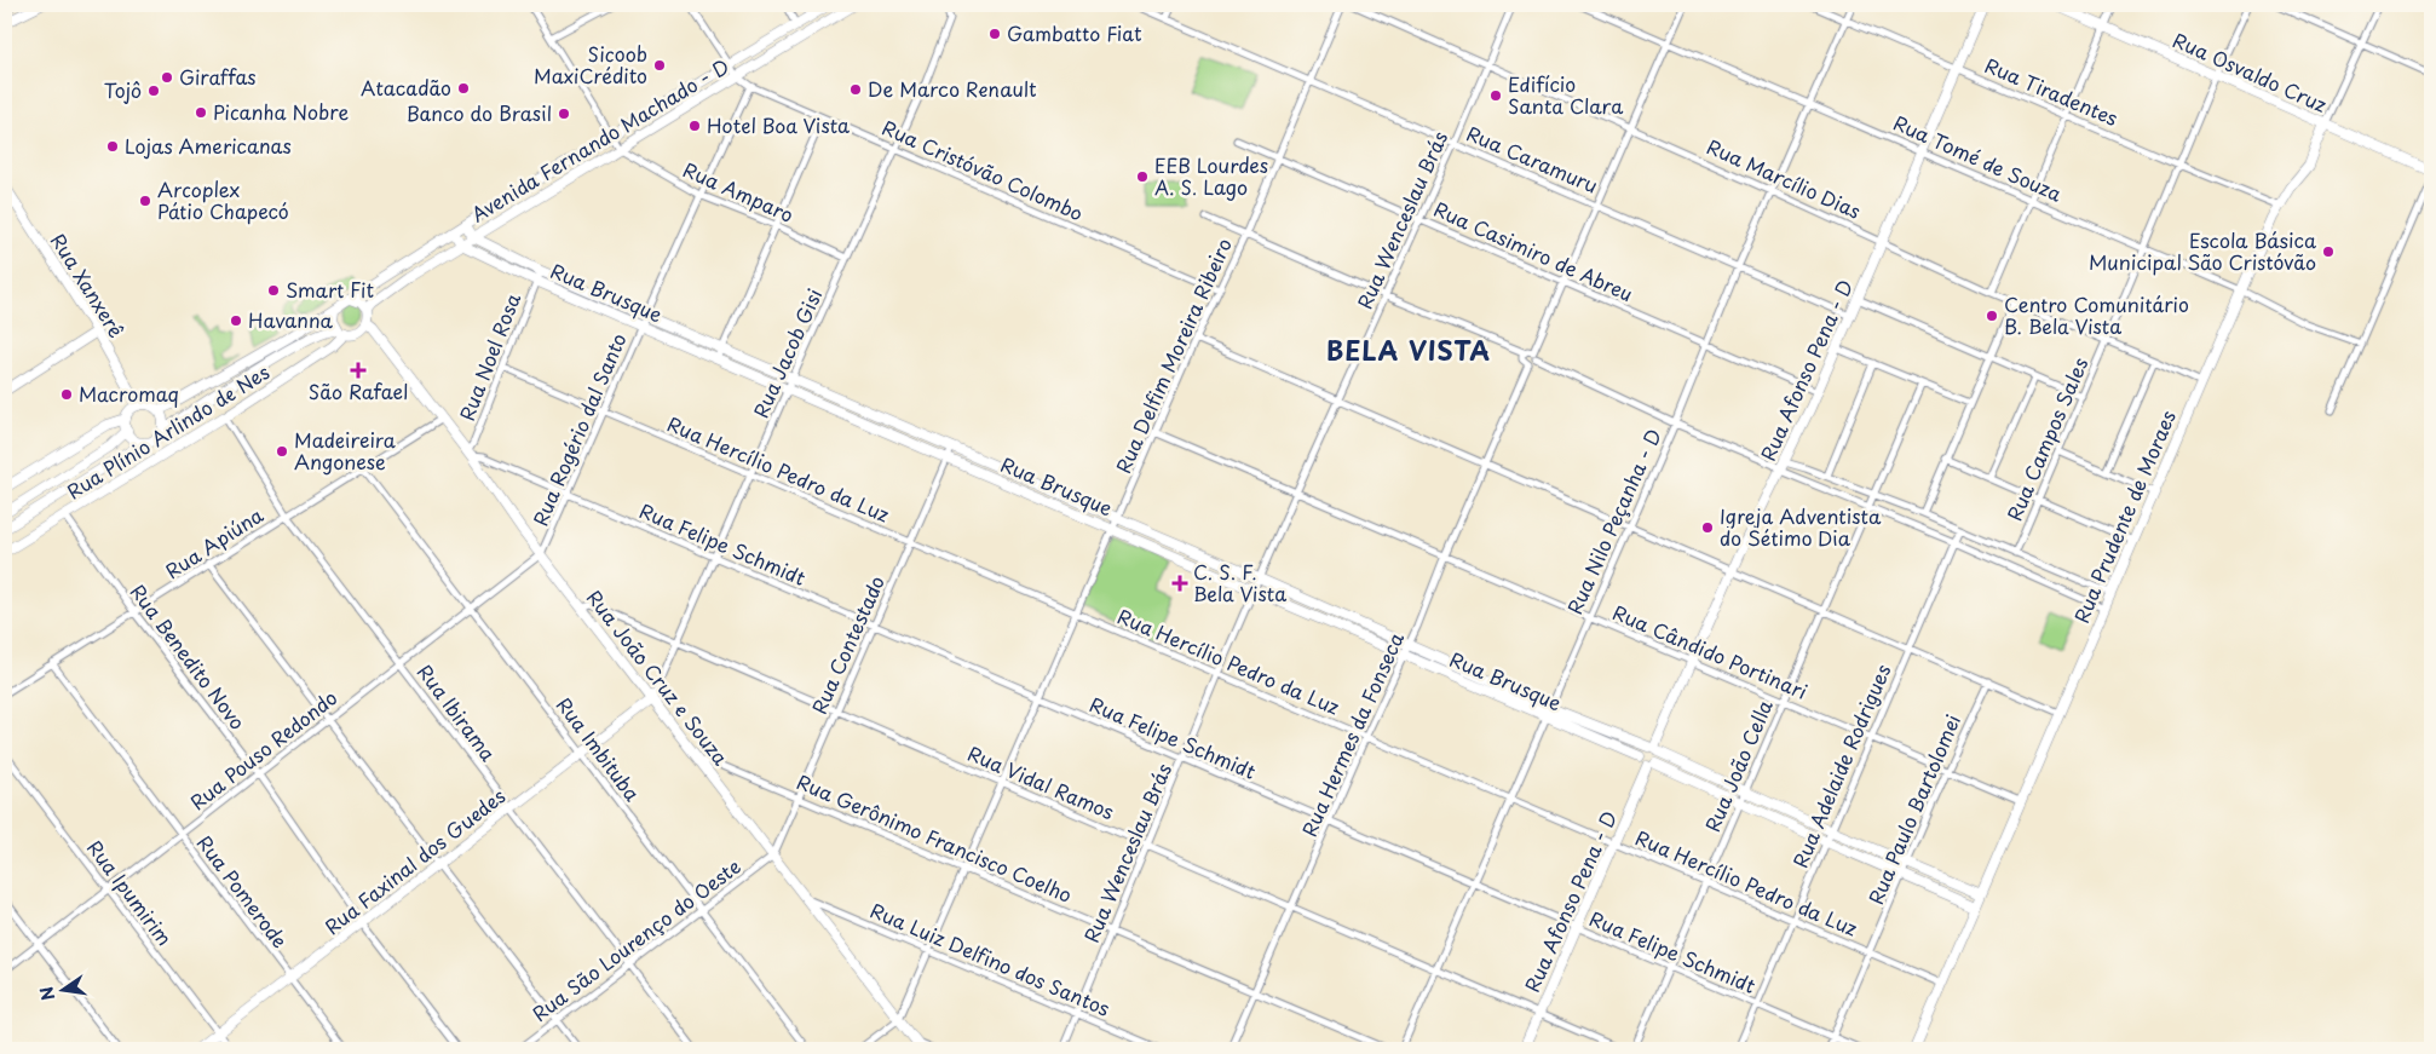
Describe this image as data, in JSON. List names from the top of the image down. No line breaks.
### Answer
{"streets":{"street":["Rua Osvaldo Cruz","Rua Tiradentes","Avenida Fernando Machado - D","Rua Tomé de Souza","Rua Caramuru","Rua Cristóvão Colombo","Rua Marcílio Dias","Rua Amparo","Rua Wenceslau Brás","Rua Casimiro de Abreu","Rua Xanxerê","Rua Brusque","Rua Jacob Gisi","Rua Delfim Moreira Ribeiro","Rua Noel Rosa","Rua Afonso Pena - D","Rua Rogério dal Santo","Rua Plínio Arlindo de Nes","Rua Campos Sales","Rua Hercílio Pedro da Luz","Rua Prudente de Moraes","Rua Nilo Peçanha - D","Rua Apiúna","Rua Felipe Schmidt","Rua Contestado","Rua Cândido Portinari","Rua Benedito Novo","Rua João Cruz e Souza","Rua Ibirama","Rua Hermes da Fonseca","Rua Imbituba","Rua Pouso Redondo","Rua João Cella","Rua Adelaide Rodrigues","Rua Vidal Ramos","Rua Paulo Bartolomei","Rua Gerônimo Francisco Coelho","Rua Faxinal dos Guedes","Rua Pomerode","Rua Ipumirim","Rua São Lourenço do Oeste","Rua Luiz Delfino dos Santos"]},"crossings":[["Rua Osvaldo Cruz","Rua Campos Sales"],["Rua Osvaldo Cruz","Rua Prudente de Moraes"],["Rua Tiradentes","Rua Afonso Pena - D"],["Rua Tiradentes","Rua Campos Sales"],["Rua Tiradentes","Rua Prudente de Moraes"],["Rua Tiradentes","Rua Nilo Peçanha - D"],["Avenida Fernando Machado - D","Rua Cristóvão Colombo"],["Avenida Fernando Machado - D","Rua Amparo"],["Avenida Fernando Machado - D","Rua Brusque"],["Avenida Fernando Machado - D","Rua Plínio Arlindo de Nes"],["Avenida Fernando Machado - D","Rua João Cruz e Souza"],["Rua Tomé de Souza","Rua Afonso Pena - D"],["Rua Tomé de Souza","Rua Campos Sales"],["Rua Tomé de Souza","Rua Prudente de Moraes"],["Rua Tomé de Souza","Rua Nilo Peçanha - D"],["Rua Caramuru","Rua Wenceslau Brás"],["Rua Caramuru","Rua Delfim Moreira Ribeiro"],["Rua Caramuru","Rua Afonso Pena - D"],["Rua Caramuru","Rua Nilo Peçanha - D"],["Rua Cristóvão Colombo","Rua Jacob Gisi"],["Rua Cristóvão Colombo","Rua Delfim Moreira Ribeiro"],["Rua Cristóvão Colombo","Rua Rogério dal Santo"],["Rua Marcílio Dias","Rua Wenceslau Brás"],["Rua Marcílio Dias","Rua Afonso Pena - D"],["Rua Marcílio Dias","Rua Campos Sales"],["Rua Marcílio Dias","Rua Prudente de Moraes"],["Rua Marcílio Dias","Rua Nilo Peçanha - D"],["Rua Amparo","Rua Jacob Gisi"],["Rua Amparo","Rua Rogério dal Santo"],["Rua Wenceslau Brás","Rua Casimiro de Abreu"],["Rua Wenceslau Brás","Rua Brusque"],["Rua Wenceslau Brás","Rua Hercílio Pedro da Luz"],["Rua Wenceslau Brás","Rua Felipe Schmidt"],["Rua Wenceslau Brás","Rua Cândido Portinari"],["Rua Wenceslau Brás","Rua Vidal Ramos"],["Rua Wenceslau Brás","Rua Gerônimo Francisco Coelho"],["Rua Wenceslau Brás","Rua Luiz Delfino dos Santos"],["Rua Casimiro de Abreu","Rua Delfim Moreira Ribeiro"],["Rua Casimiro de Abreu","Rua Afonso Pena - D"],["Rua Casimiro de Abreu","Rua Nilo Peçanha - D"],["Rua Brusque","Rua Jacob Gisi"],["Rua Brusque","Rua Delfim Moreira Ribeiro"],["Rua Brusque","Rua Noel Rosa"],["Rua Brusque","Rua Afonso Pena - D"],["Rua Brusque","Rua Rogério dal Santo"],["Rua Brusque","Rua Prudente de Moraes"],["Rua Brusque","Rua Nilo Peçanha - D"],["Rua Brusque","Rua Contestado"],["Rua Brusque","Rua Hermes da Fonseca"],["Rua Brusque","Rua João Cella"],["Rua Brusque","Rua Adelaide Rodrigues"],["Rua Brusque","Rua Paulo Bartolomei"],["Rua Jacob Gisi","Rua Hercílio Pedro da Luz"],["Rua Jacob Gisi","Rua Felipe Schmidt"],["Rua Jacob Gisi","Rua João Cruz e Souza"],["Rua Jacob Gisi","Rua Vidal Ramos"],["Rua Jacob Gisi","Rua Faxinal dos Guedes"],["Rua Delfim Moreira Ribeiro","Rua Hercílio Pedro da Luz"],["Rua Delfim Moreira Ribeiro","Rua Felipe Schmidt"],["Rua Delfim Moreira Ribeiro","Rua Cândido Portinari"],["Rua Delfim Moreira Ribeiro","Rua João Cruz e Souza"],["Rua Delfim Moreira Ribeiro","Rua Vidal Ramos"],["Rua Delfim Moreira Ribeiro","Rua Gerônimo Francisco Coelho"],["Rua Delfim Moreira Ribeiro","Rua Luiz Delfino dos Santos"],["Rua Noel Rosa","Rua Hercílio Pedro da Luz"],["Rua Noel Rosa","Rua Felipe Schmidt"],["Rua Noel Rosa","Rua João Cruz e Souza"],["Rua Afonso Pena - D","Rua Hercílio Pedro da Luz"],["Rua Afonso Pena - D","Rua Felipe Schmidt"],["Rua Afonso Pena - D","Rua Cândido Portinari"],["Rua Afonso Pena - D","Rua Vidal Ramos"],["Rua Rogério dal Santo","Rua Hercílio Pedro da Luz"],["Rua Rogério dal Santo","Rua Felipe Schmidt"],["Rua Rogério dal Santo","Rua João Cruz e Souza"],["Rua Rogério dal Santo","Rua Pouso Redondo"],["Rua Plínio Arlindo de Nes","Rua Benedito Novo"],["Rua Plínio Arlindo de Nes","Rua João Cruz e Souza"],["Rua Plínio Arlindo de Nes","Rua Ibirama"],["Rua Hercílio Pedro da Luz","Rua Prudente de Moraes"],["Rua Hercílio Pedro da Luz","Rua Nilo Peçanha - D"],["Rua Hercílio Pedro da Luz","Rua Contestado"],["Rua Hercílio Pedro da Luz","Rua Hermes da Fonseca"],["Rua Hercílio Pedro da Luz","Rua João Cella"],["Rua Hercílio Pedro da Luz","Rua Adelaide Rodrigues"],["Rua Hercílio Pedro da Luz","Rua Paulo Bartolomei"],["Rua Prudente de Moraes","Rua Cândido Portinari"],["Rua Nilo Peçanha - D","Rua Felipe Schmidt"],["Rua Nilo Peçanha - D","Rua Cândido Portinari"],["Rua Nilo Peçanha - D","Rua Vidal Ramos"],["Rua Apiúna","Rua Benedito Novo"],["Rua Apiúna","Rua João Cruz e Souza"],["Rua Apiúna","Rua Ibirama"],["Rua Apiúna","Rua Imbituba"],["Rua Apiúna","Rua Pomerode"],["Rua Felipe Schmidt","Rua Contestado"],["Rua Felipe Schmidt","Rua João Cruz e Souza"],["Rua Felipe Schmidt","Rua Hermes da Fonseca"],["Rua Felipe Schmidt","Rua João Cella"],["Rua Felipe Schmidt","Rua Adelaide Rodrigues"],["Rua Felipe Schmidt","Rua Paulo Bartolomei"],["Rua Contestado","Rua João Cruz e Souza"],["Rua Contestado","Rua Vidal Ramos"],["Rua Contestado","Rua Gerônimo Francisco Coelho"],["Rua Contestado","Rua São Lourenço do Oeste"],["Rua Cândido Portinari","Rua Hermes da Fonseca"],["Rua Cândido Portinari","Rua João Cella"],["Rua Cândido Portinari","Rua Adelaide Rodrigues"],["Rua Cândido Portinari","Rua Paulo Bartolomei"],["Rua Benedito Novo","Rua Pouso Redondo"],["Rua Benedito Novo","Rua Faxinal dos Guedes"],["Rua João Cruz e Souza","Rua Pouso Redondo"],["Rua João Cruz e Souza","Rua Vidal Ramos"],["Rua João Cruz e Souza","Rua Gerônimo Francisco Coelho"],["Rua João Cruz e Souza","Rua Faxinal dos Guedes"],["Rua João Cruz e Souza","Rua São Lourenço do Oeste"],["Rua João Cruz e Souza","Rua Luiz Delfino dos Santos"],["Rua Ibirama","Rua Pouso Redondo"],["Rua Ibirama","Rua Faxinal dos Guedes"],["Rua Ibirama","Rua São Lourenço do Oeste"],["Rua Hermes da Fonseca","Rua Vidal Ramos"],["Rua Hermes da Fonseca","Rua Gerônimo Francisco Coelho"],["Rua Imbituba","Rua Pouso Redondo"],["Rua Imbituba","Rua Faxinal dos Guedes"],["Rua Imbituba","Rua São Lourenço do Oeste"],["Rua Pouso Redondo","Rua Pomerode"],["Rua Pouso Redondo","Rua Ipumirim"],["Rua Faxinal dos Guedes","Rua Pomerode"],["Rua Faxinal dos Guedes","Rua Ipumirim"]],"districts":["BELA VISTA"],"places":{"other":["Gambatto Fiat","Sicoob MaxiCrédito","Giraffas","Atacadão","De Marco Renault","Tojô","Edifício Santa Clara","Picanha Nobre","Banco do Brasil","Hotel Boa Vista","Lojas Americanas","EEB Lourdes A. S. Lago","Arcoplex Pátio Chapecó","Escola Básica Municipal São Cristóvão","Smart Fit","Centro Comunitário B. Bela Vista","Havanna","Macromaq","Madeireira Angonese","Igreja Adventista do Sétimo Dia"],"health":["São Rafael","C. S. F. Bela Vista"]},"north":"left"}
